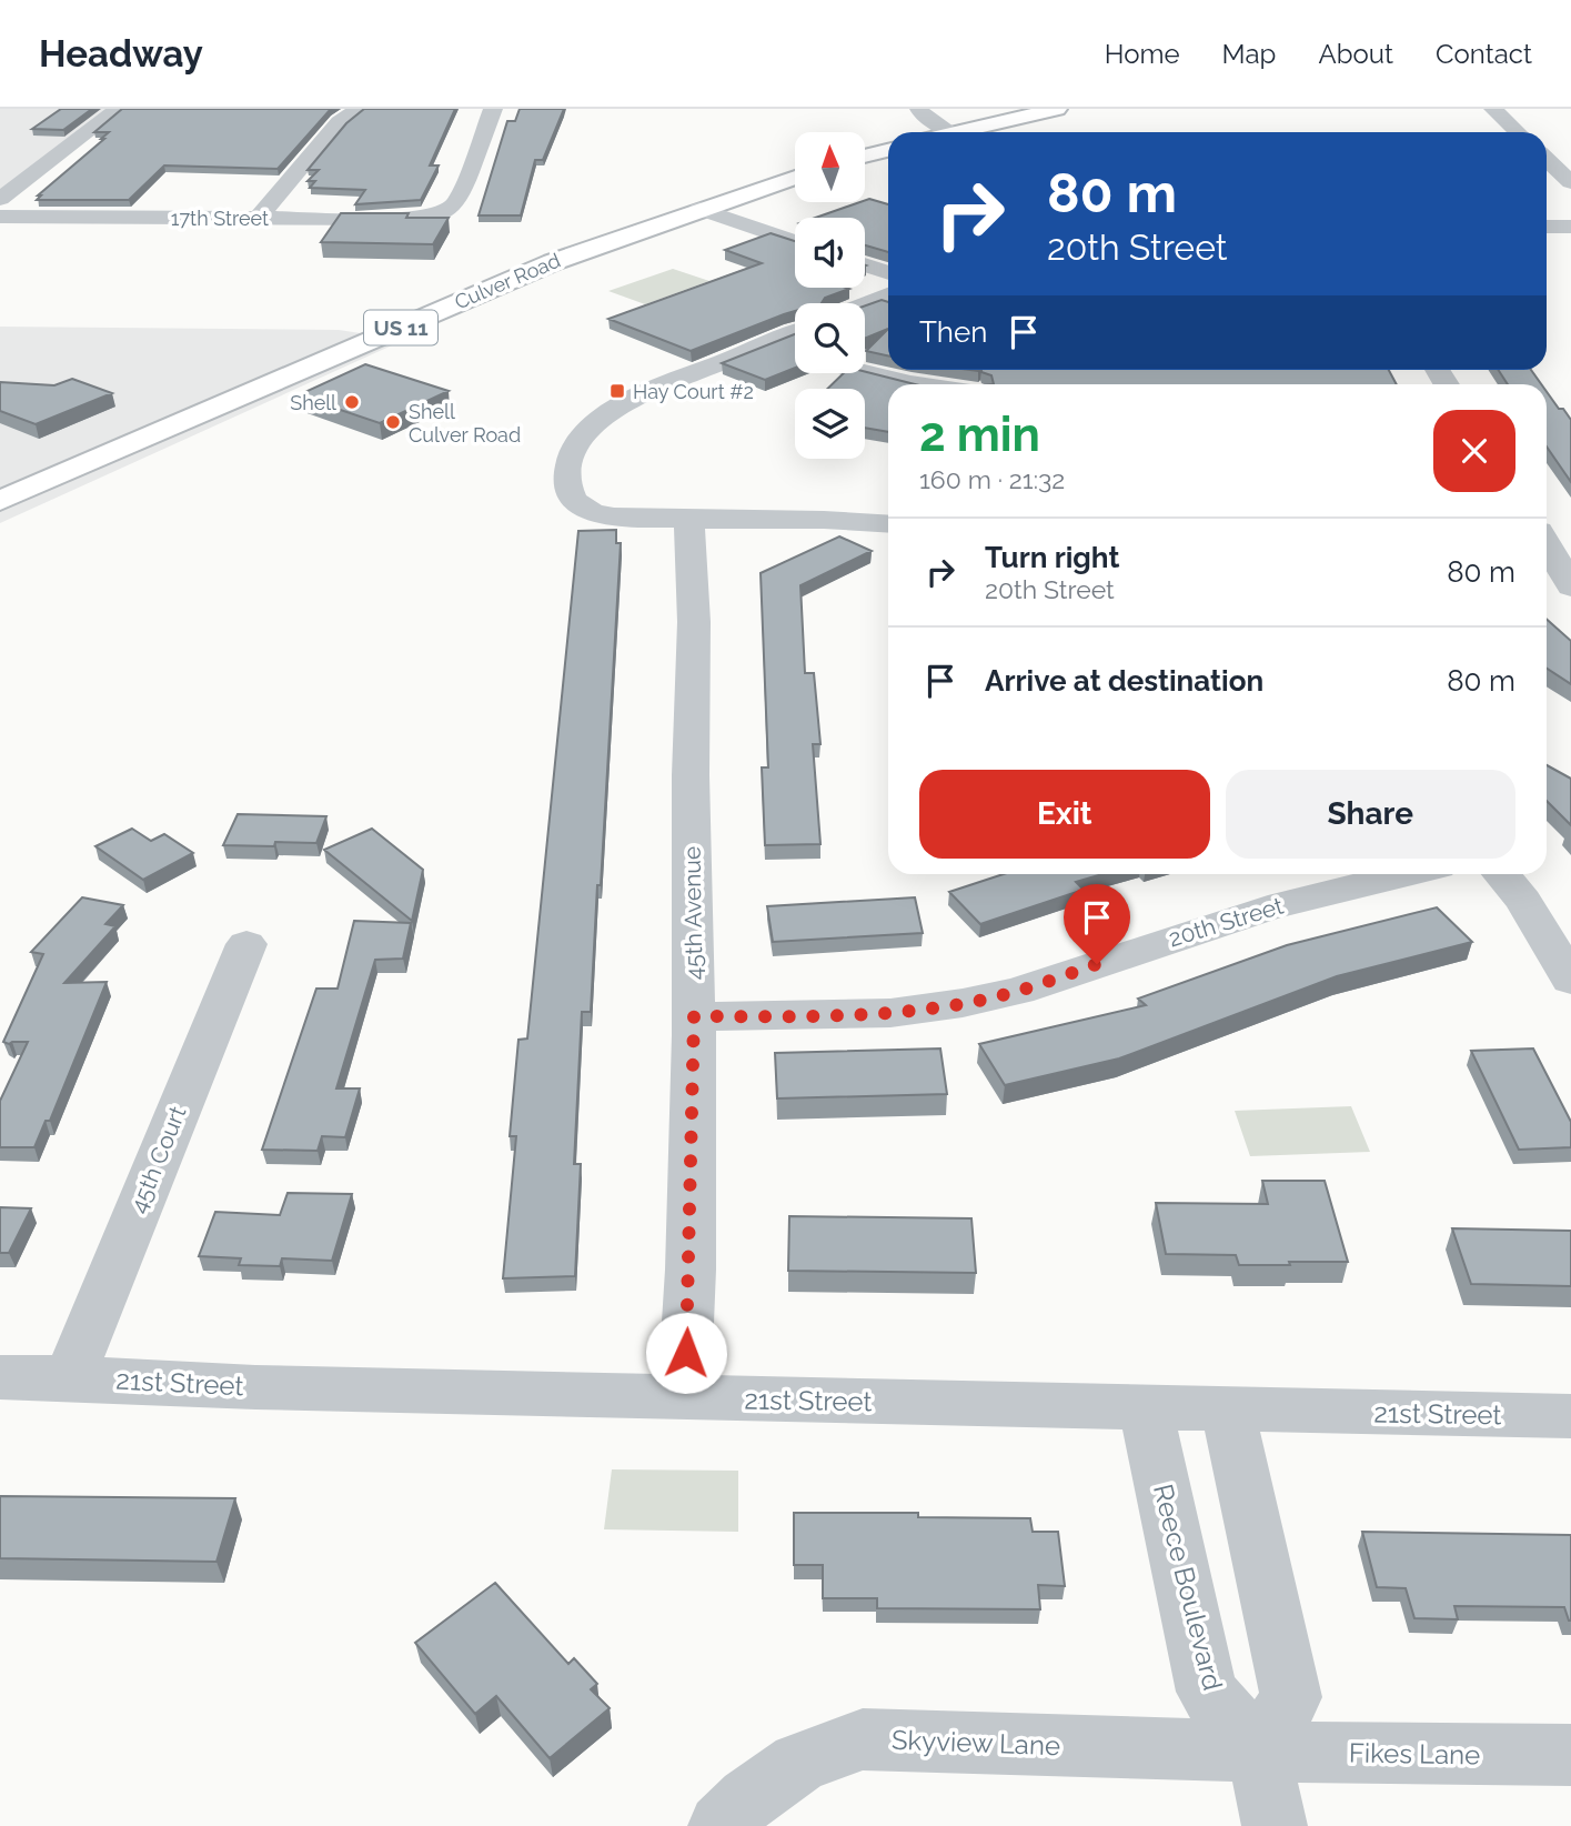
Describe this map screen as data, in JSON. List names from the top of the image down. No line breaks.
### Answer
{"streets":{"main road":["Culver Road","US 11"],"street":["17th Street","45th Avenue","20th Street","45th Court","21st Street","Reece Boulevard","Skyview Lane","Fikes Lane"]},"crossings":[["45th Avenue","20th Street"],["45th Avenue","21st Street"],["45th Court","21st Street"],["21st Street","Reece Boulevard"],["Reece Boulevard","Skyview Lane"],["Reece Boulevard","Fikes Lane"],["Skyview Lane","Fikes Lane"]],"places":{"transit":["Hay Court #2"],"other":["Shell","Shell Culver Road"]},"north":"top","page":{"header":"Headway","nav":["Home","Map","About","Contact"],"turn":["80 m","20th Street"],"then":"Then","heading":["2 min","160 m · 21:32"],"list":[{"name":"Turn right","note":"20th Street","value":"80 m"},{"name":"Arrive at destination","value":"80 m"}],"buttons":["Exit","Share"]}}
